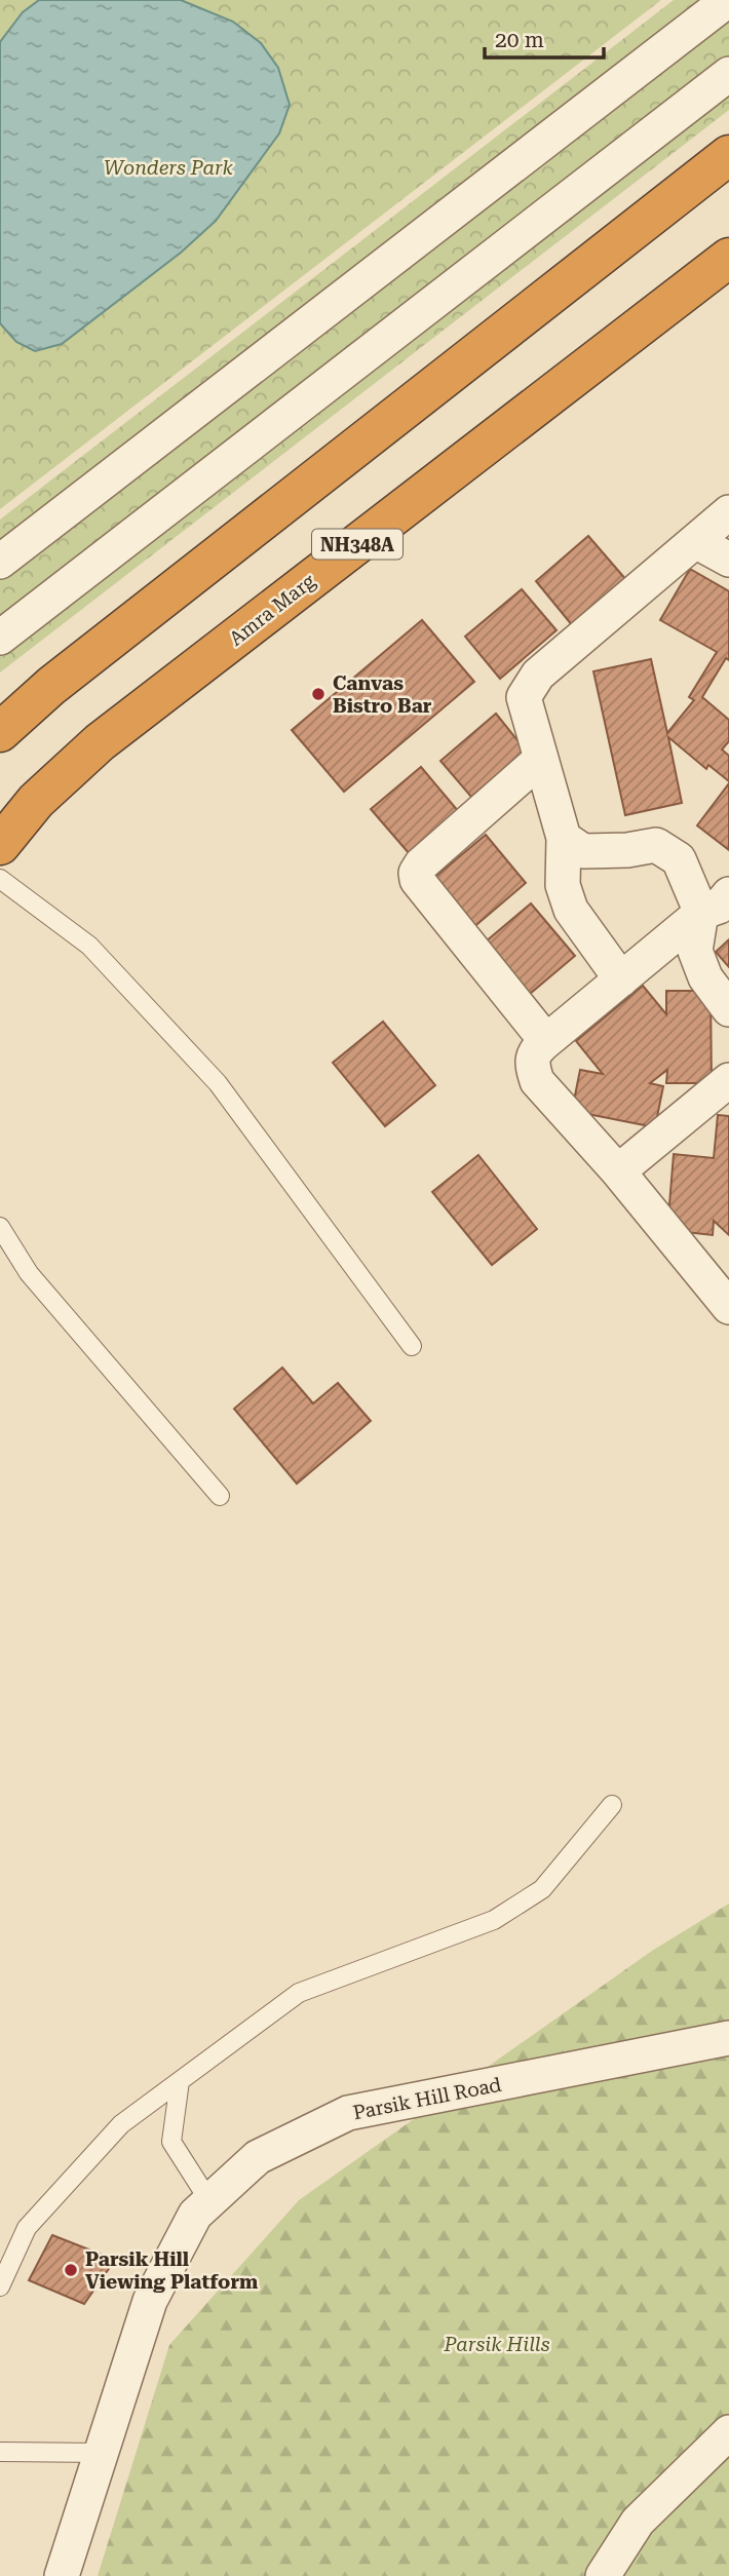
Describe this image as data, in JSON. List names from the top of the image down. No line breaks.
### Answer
{"streets":{"highway":["NH348A","Amra Marg"],"street":["Parsik Hill Road"]},"parks":["Wonders Park","Parsik Hills"],"places":["Canvas Bistro Bar","Parsik Hill Viewing Platform"],"scale_bar":"20 m"}
